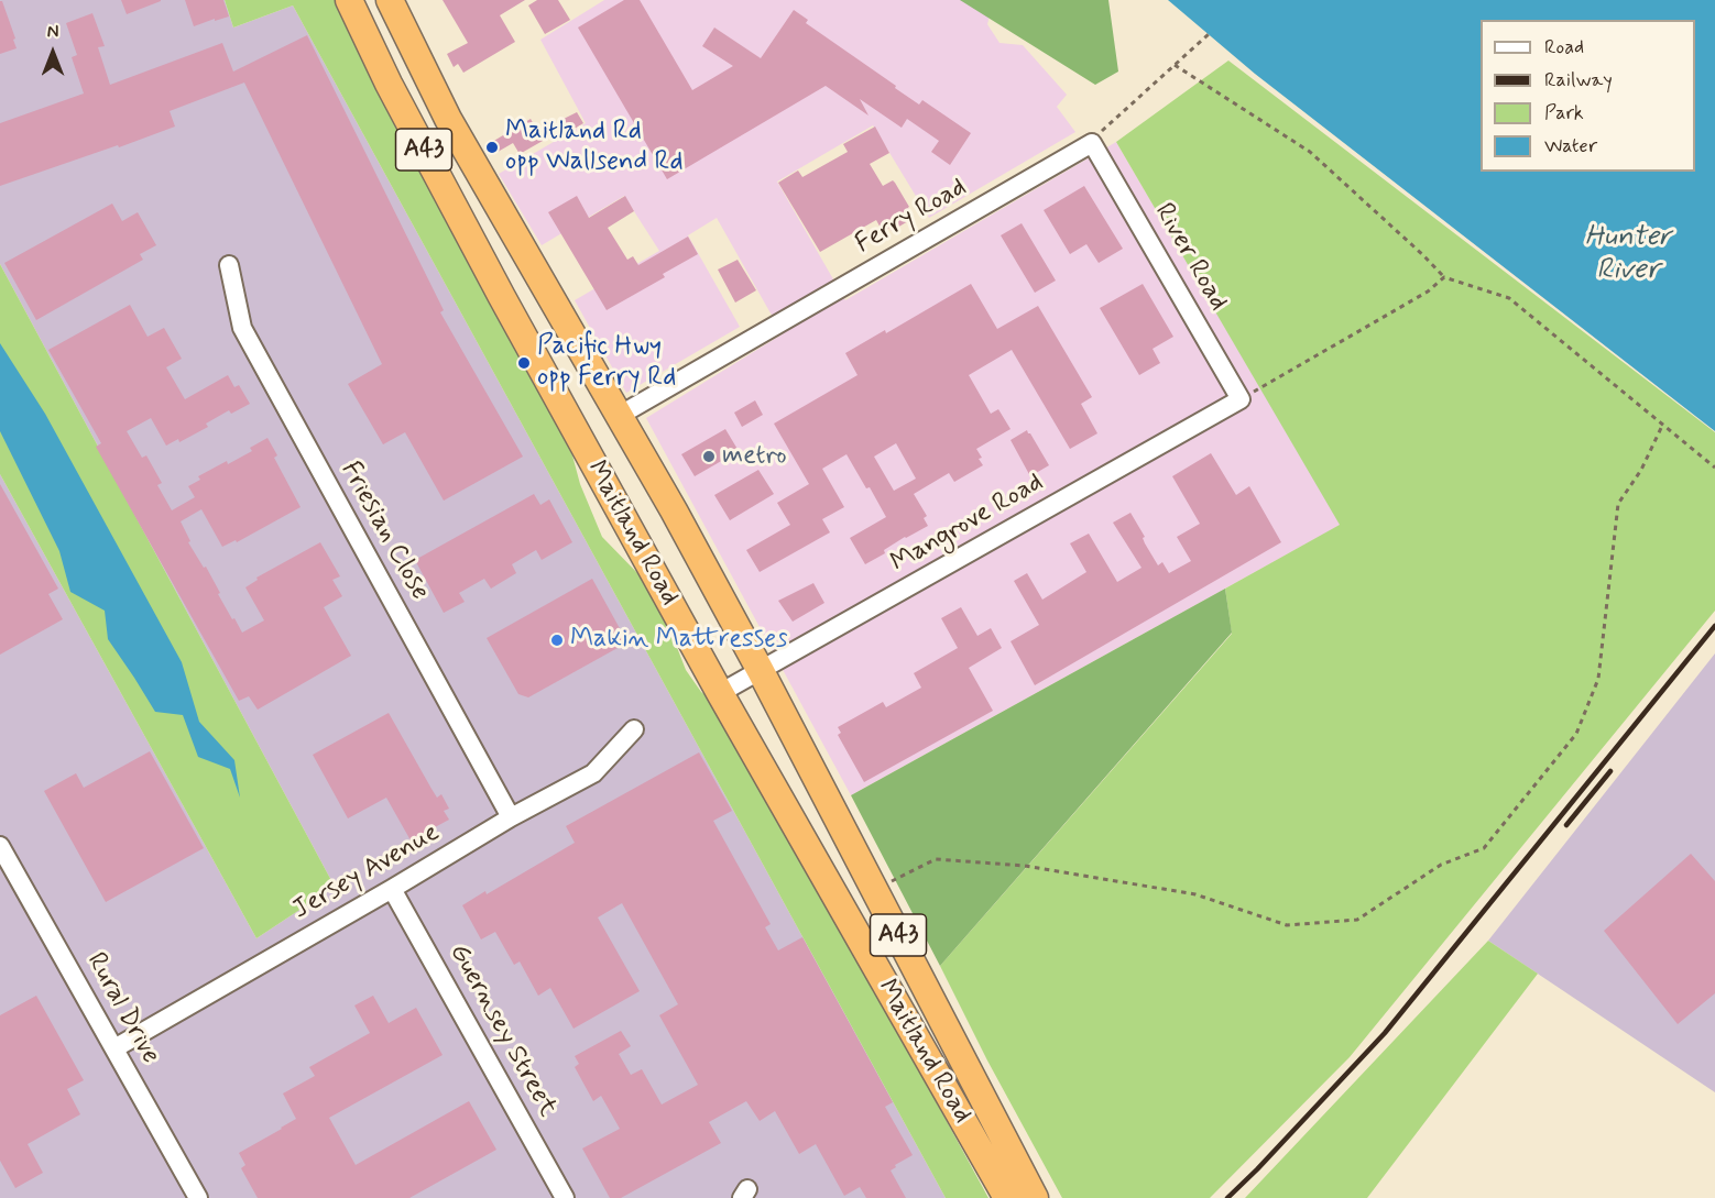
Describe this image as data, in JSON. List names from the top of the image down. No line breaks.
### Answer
{"streets":{"highway":["A43","Maitland Road"],"street":["Ferry Road","River Road","Mangrove Road","Friesian Close","Jersey Avenue","Rural Drive","Guernsey Street"]},"crossings":[["Ferry Road","River Road"],["Ferry Road","Maitland Road"],["River Road","Mangrove Road"],["Mangrove Road","Maitland Road"],["Friesian Close","Jersey Avenue"],["Jersey Avenue","Rural Drive"],["Jersey Avenue","Guernsey Street"]],"water":["Hunter River"],"places":["Maitland Rd opp Wallsend Rd","Pacific Hwy opp Ferry Rd","metro","Makin Mattresses"],"legend":["Road","Railway","Park","Water"],"north":"top"}
